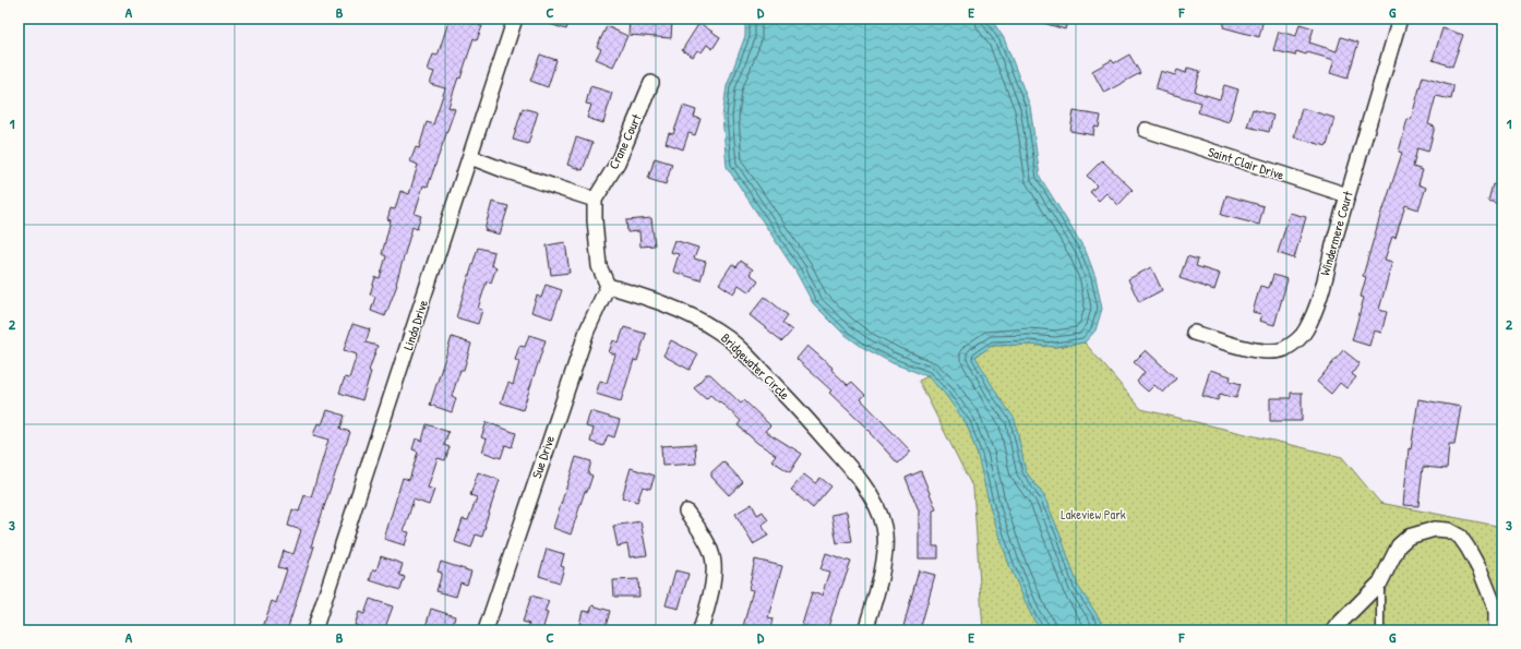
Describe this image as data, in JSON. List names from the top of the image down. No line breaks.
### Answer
{"streets":{"street":["Crane Court","Saint Clair Drive","Windermere Court","Linda Drive","Bridgewater Circle","Sue Drive"]},"crossings":[["Saint Clair Drive","Windermere Court"],["Bridgewater Circle","Sue Drive"]],"parks":["Lakeview Park"],"grid":{"columns":["A","B","C","D","E","F","G"],"rows":["1","2","3"]}}
